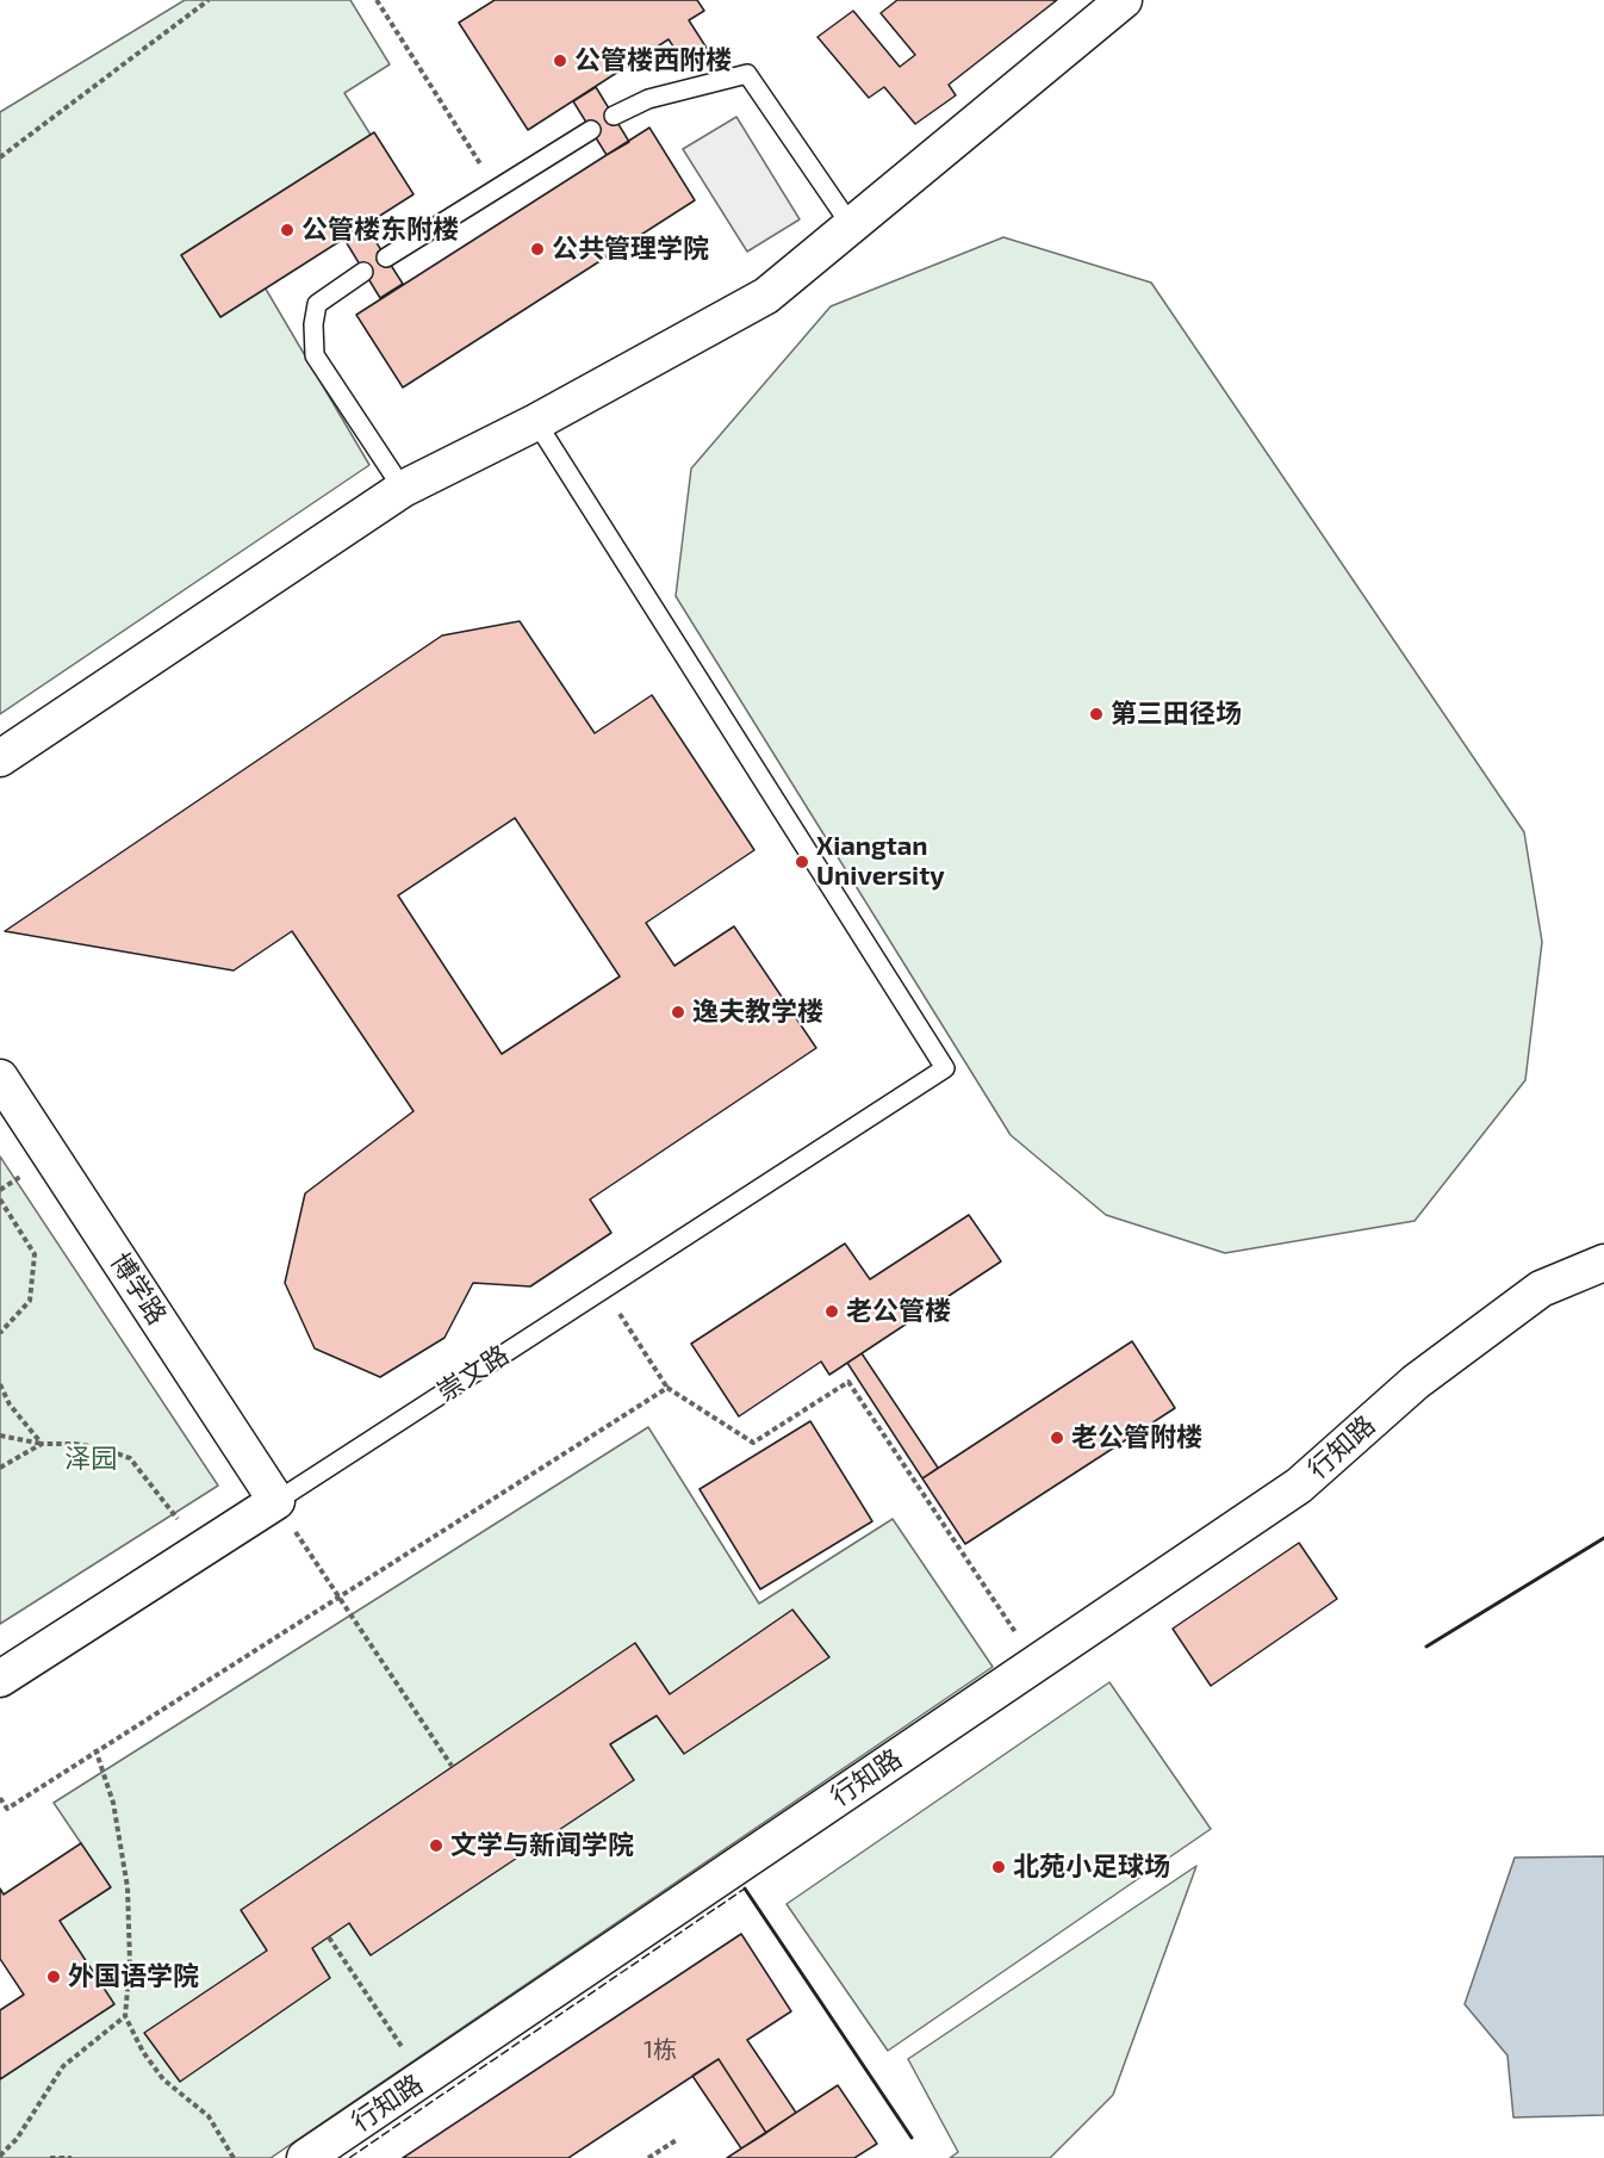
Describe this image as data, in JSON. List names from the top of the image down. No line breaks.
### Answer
{"streets":{"street":["博学路","崇文路","行知路"]},"crossings":[["博学路","崇文路"]],"parks":["泽园"],"places":["公管楼西附楼","公管楼东附楼","公共管理学院","第三田径场","Xiangtan University","逸夫教学楼","老公管楼","老公管附楼","文学与新闻学院","北苑小足球场","外国语学院"],"house_numbers":["1栋"]}
